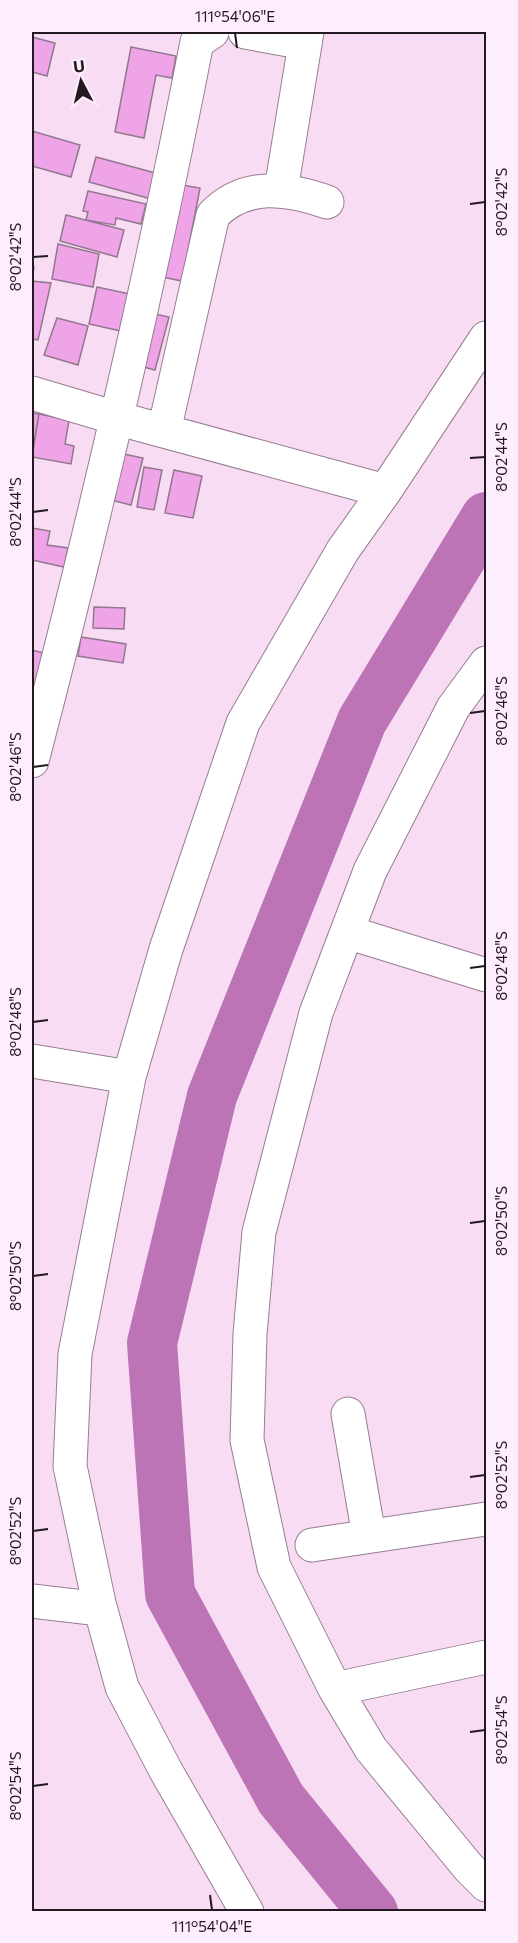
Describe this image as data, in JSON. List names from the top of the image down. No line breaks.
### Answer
{"north":"top","coordinates":["111°54'06\"E","8°02'42\"S","8°02'44\"S","8°02'46\"S","8°02'48\"S","8°02'50\"S","8°02'52\"S","8°02'54\"S","111°54'04\"E"]}
